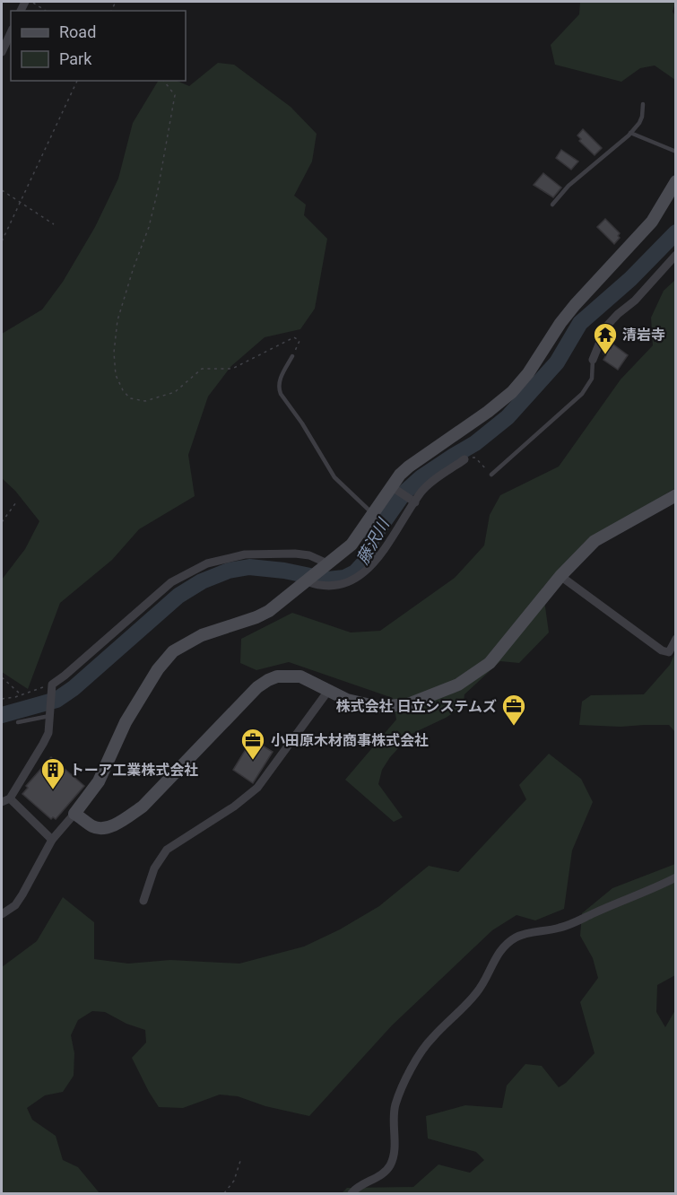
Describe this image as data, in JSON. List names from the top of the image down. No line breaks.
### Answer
{"water":["藤沢川"],"places":{"temple":["清岩寺"],"office":["株式会社 日立システムズ","小田原木材商事株式会社"],"building":["トーア工業株式会社"]},"legend":["Road","Park"]}
